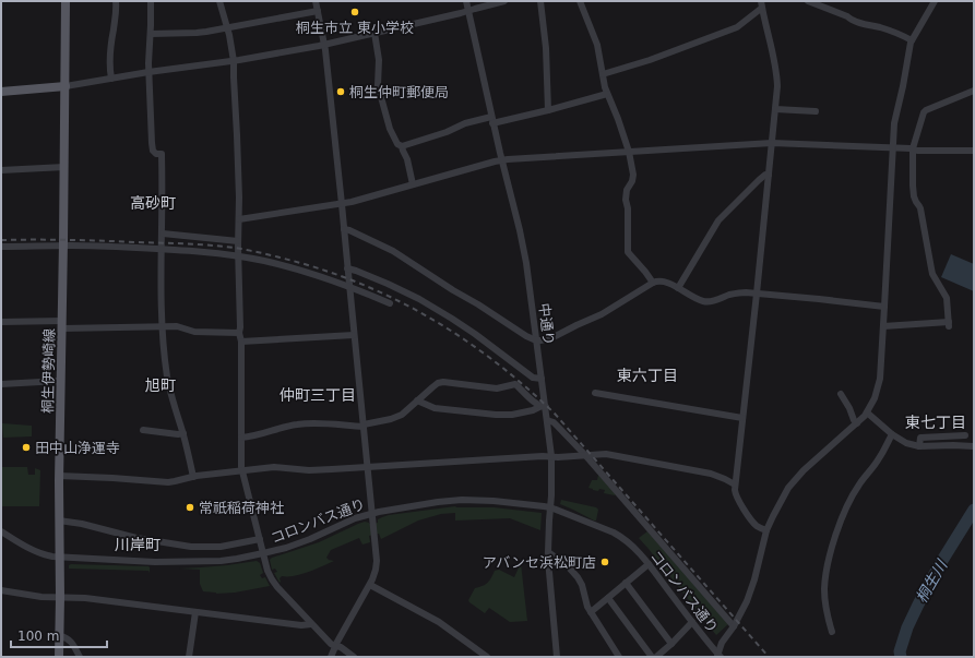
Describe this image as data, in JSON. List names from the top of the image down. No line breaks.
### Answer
{"streets":{"main road":["桐生伊勢崎線"],"street":["中通り","コロンバス通り"]},"crossings":[["中通り","コロンバス通り"],["桐生伊勢崎線","コロンバス通り"]],"districts":["高砂町","東六丁目","旭町","仲町三丁目","東七丁目","川岸町"],"water":["桐生川"],"places":["桐生市立 東小学校","桐生仲町郵便局","田中山浄運寺","常祇稲荷神社","アバンセ浜松町店"],"scale_bar":"100 m"}
